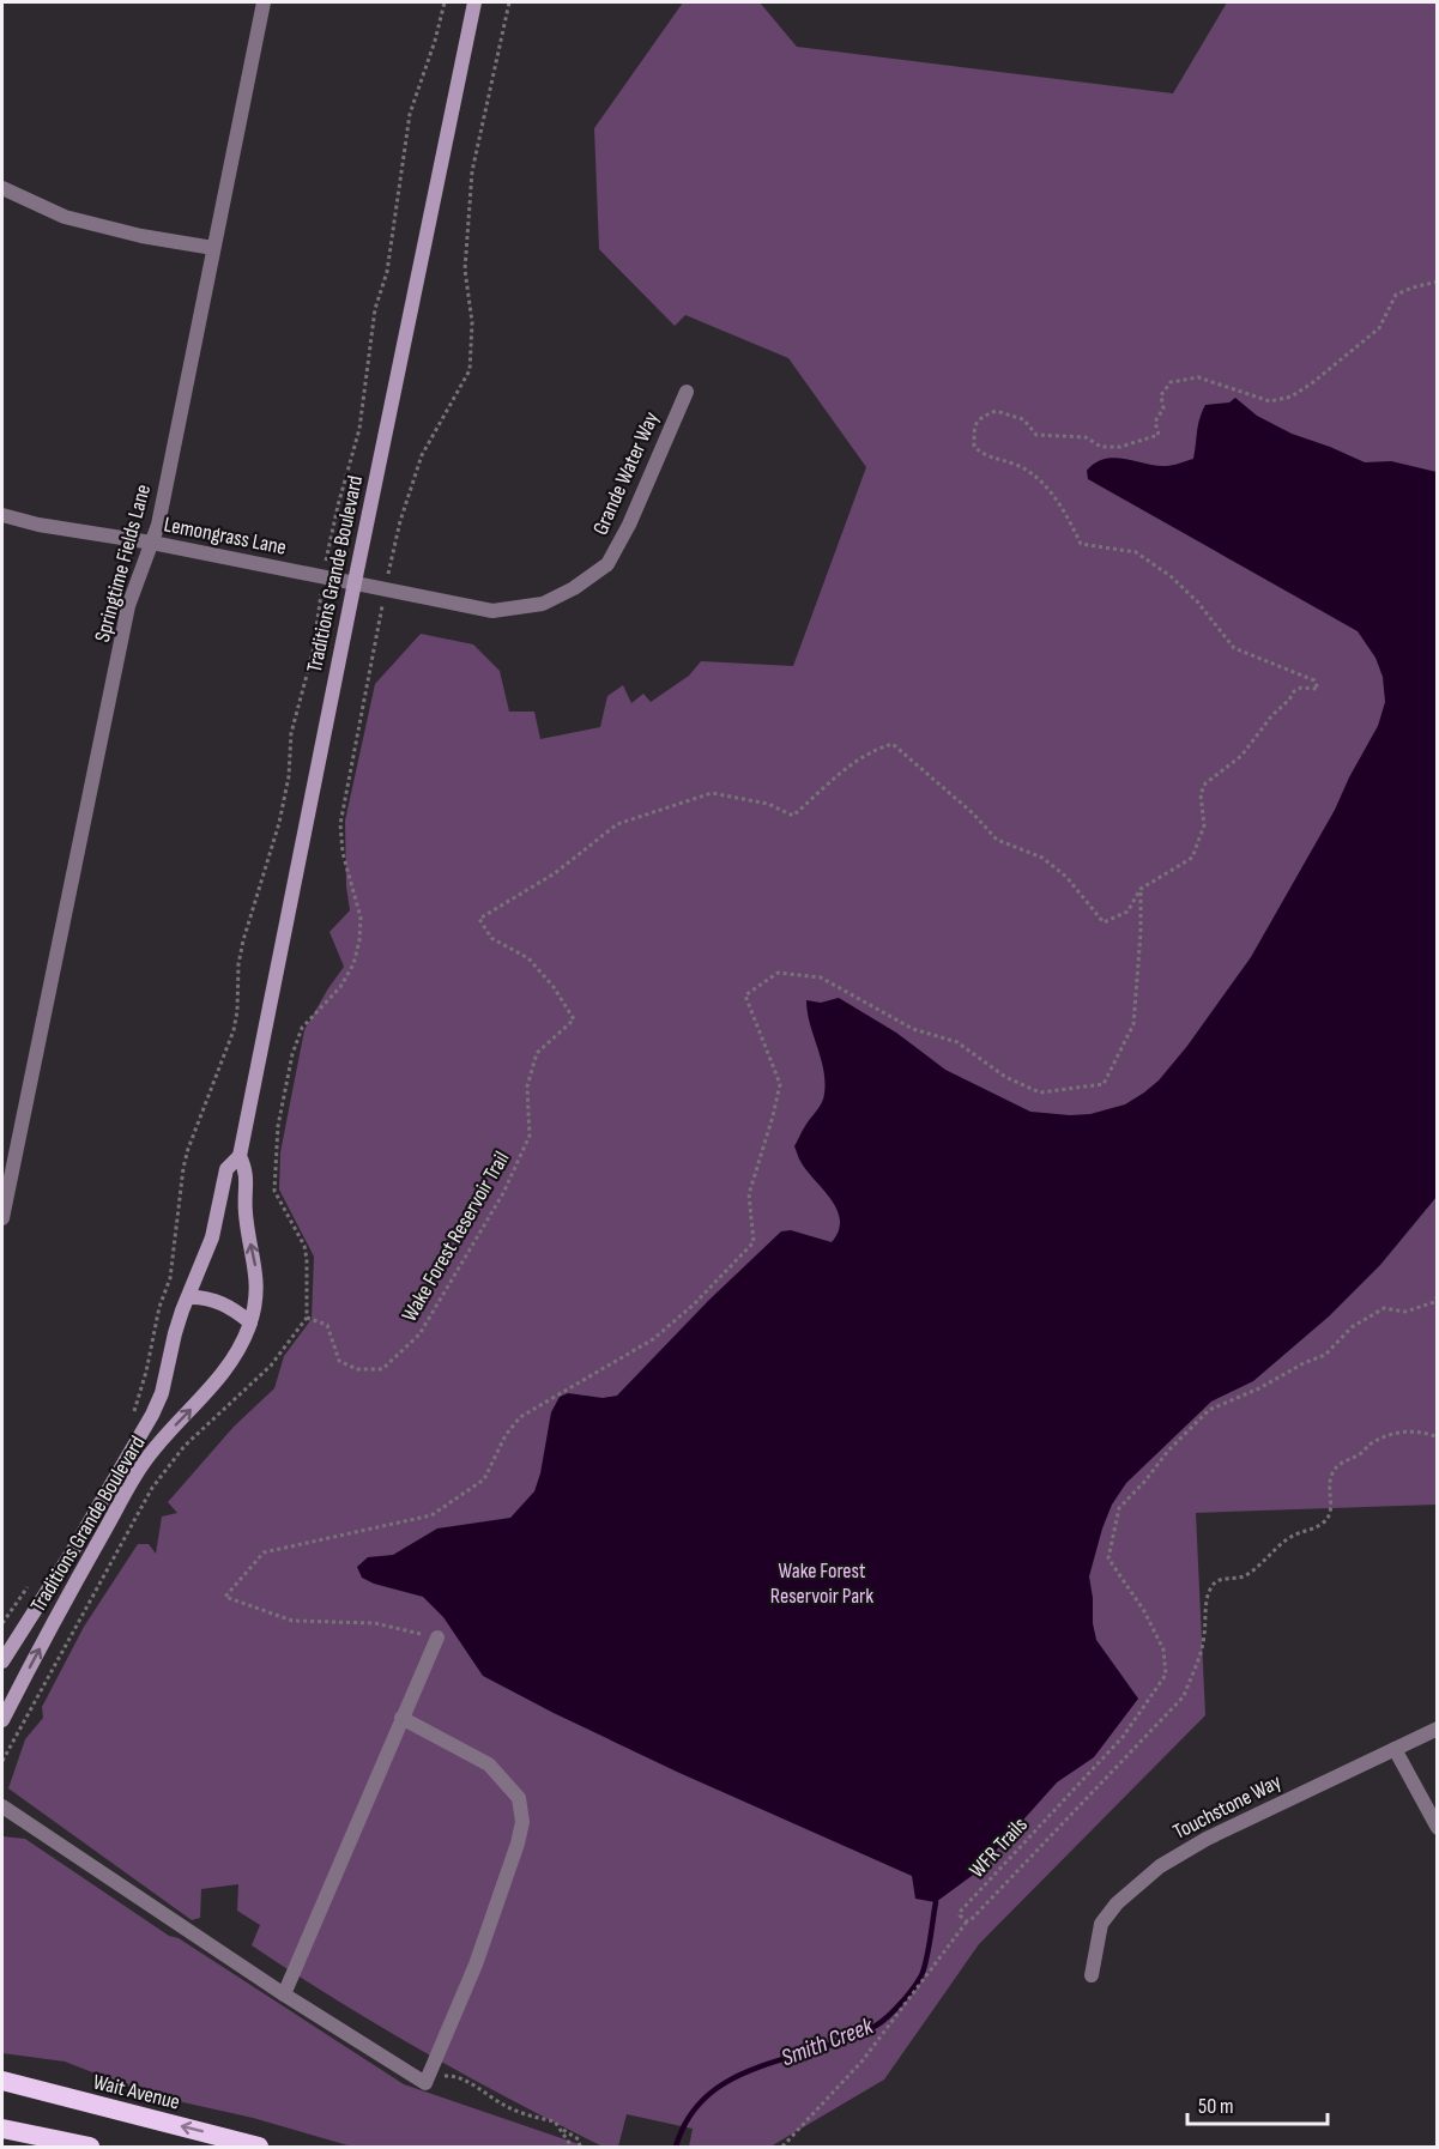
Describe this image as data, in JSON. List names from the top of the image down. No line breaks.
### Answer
{"streets":{"highway":["Wait Avenue"],"main road":["Traditions Grande Boulevard"],"street":["Grande Water Way","Lemongrass Lane","Springtime Fields Lane","Touchstone Way"],"path":["Wake Forest Reservoir Trail","WFR Trails"]},"crossings":[["Grande Water Way","Lemongrass Lane"],["Grande Water Way","Traditions Grande Boulevard"],["Lemongrass Lane","Springtime Fields Lane"],["Lemongrass Lane","Traditions Grande Boulevard"]],"water":["Smith Creek"],"parks":["Wake Forest Reservoir Park"],"scale_bar":"50 m"}
